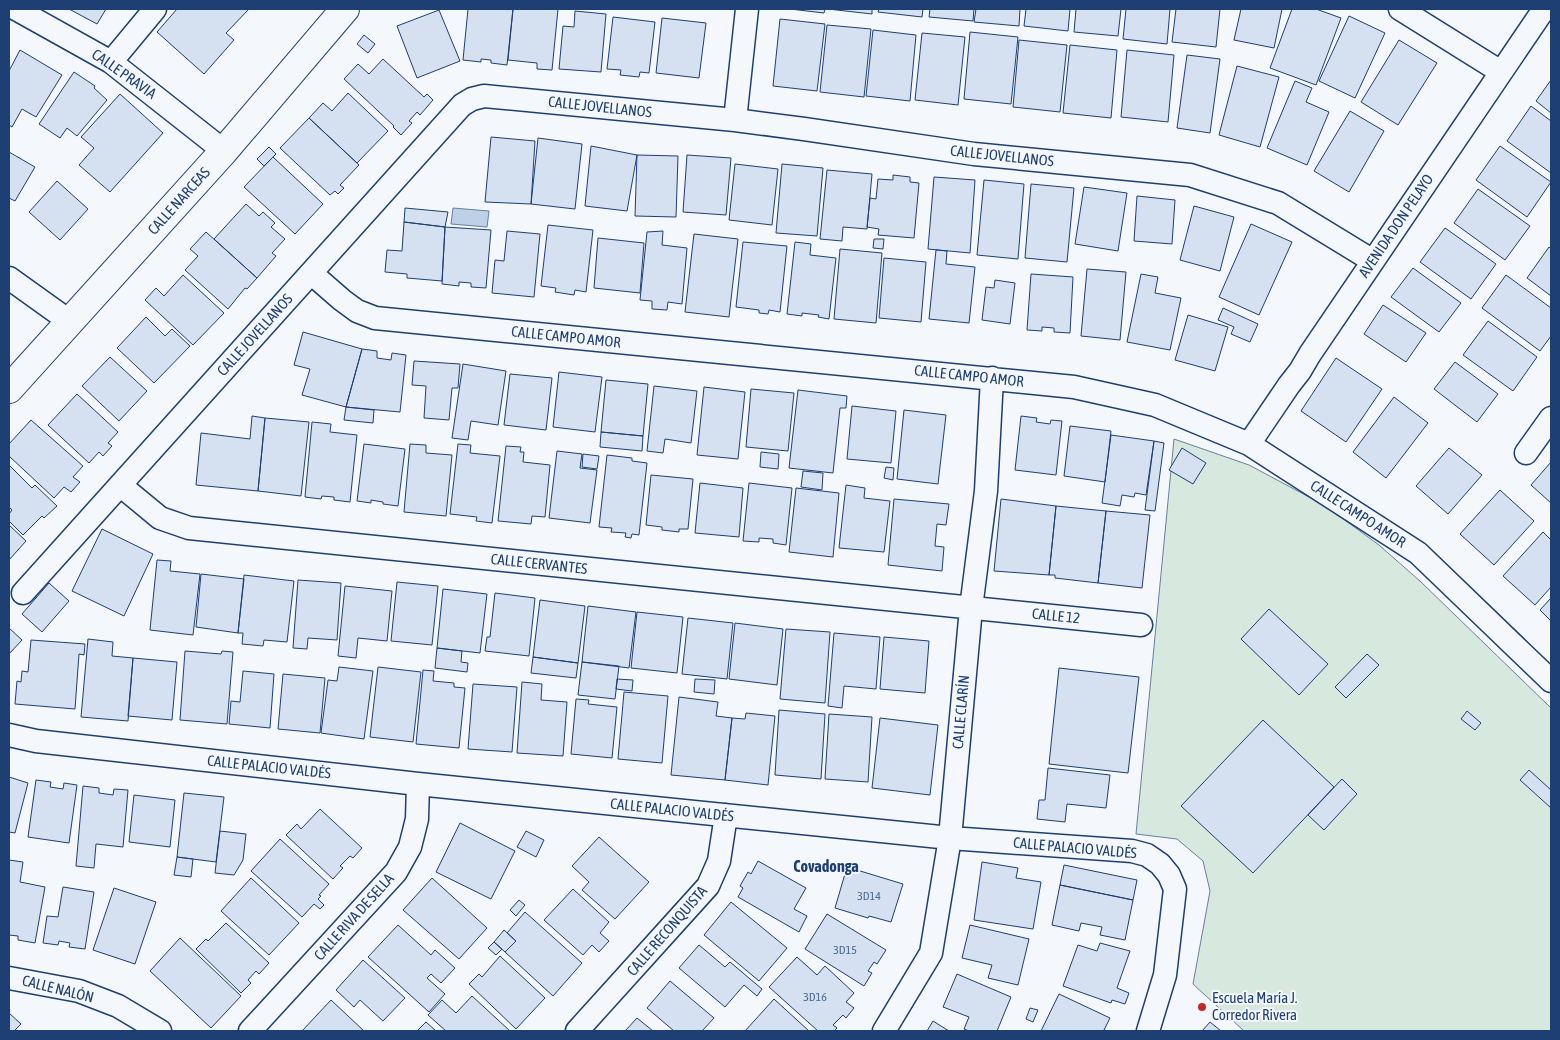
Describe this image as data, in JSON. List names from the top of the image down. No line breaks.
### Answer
{"streets":{"street":["CALLE PRAVIA","CALLE JOVELLANOS","CALLE NARCEAS","AVENIDA DON PELAYO","CALLE CAMPO AMOR","CALLE CERVANTES","CALLE 12","CALLE CLARÍN","CALLE PALACIO VALDÉS","CALLE RIVA DE SELLA","CALLE RECONQUISTA","CALLE NALÓN"]},"crossings":[["CALLE PRAVIA","CALLE NARCEAS"],["CALLE JOVELLANOS","AVENIDA DON PELAYO"],["CALLE JOVELLANOS","CALLE CAMPO AMOR"],["CALLE JOVELLANOS","CALLE CERVANTES"],["AVENIDA DON PELAYO","CALLE CAMPO AMOR"],["CALLE CAMPO AMOR","CALLE CLARÍN"],["CALLE CERVANTES","CALLE 12"],["CALLE CERVANTES","CALLE CLARÍN"],["CALLE 12","CALLE CLARÍN"],["CALLE CLARÍN","CALLE PALACIO VALDÉS"],["CALLE PALACIO VALDÉS","CALLE RIVA DE SELLA"],["CALLE PALACIO VALDÉS","CALLE RECONQUISTA"]],"districts":["Covadonga"],"places":["Escuela María J. Corredor Rivera"],"house_numbers":["3D14","3D15","3D16"]}
